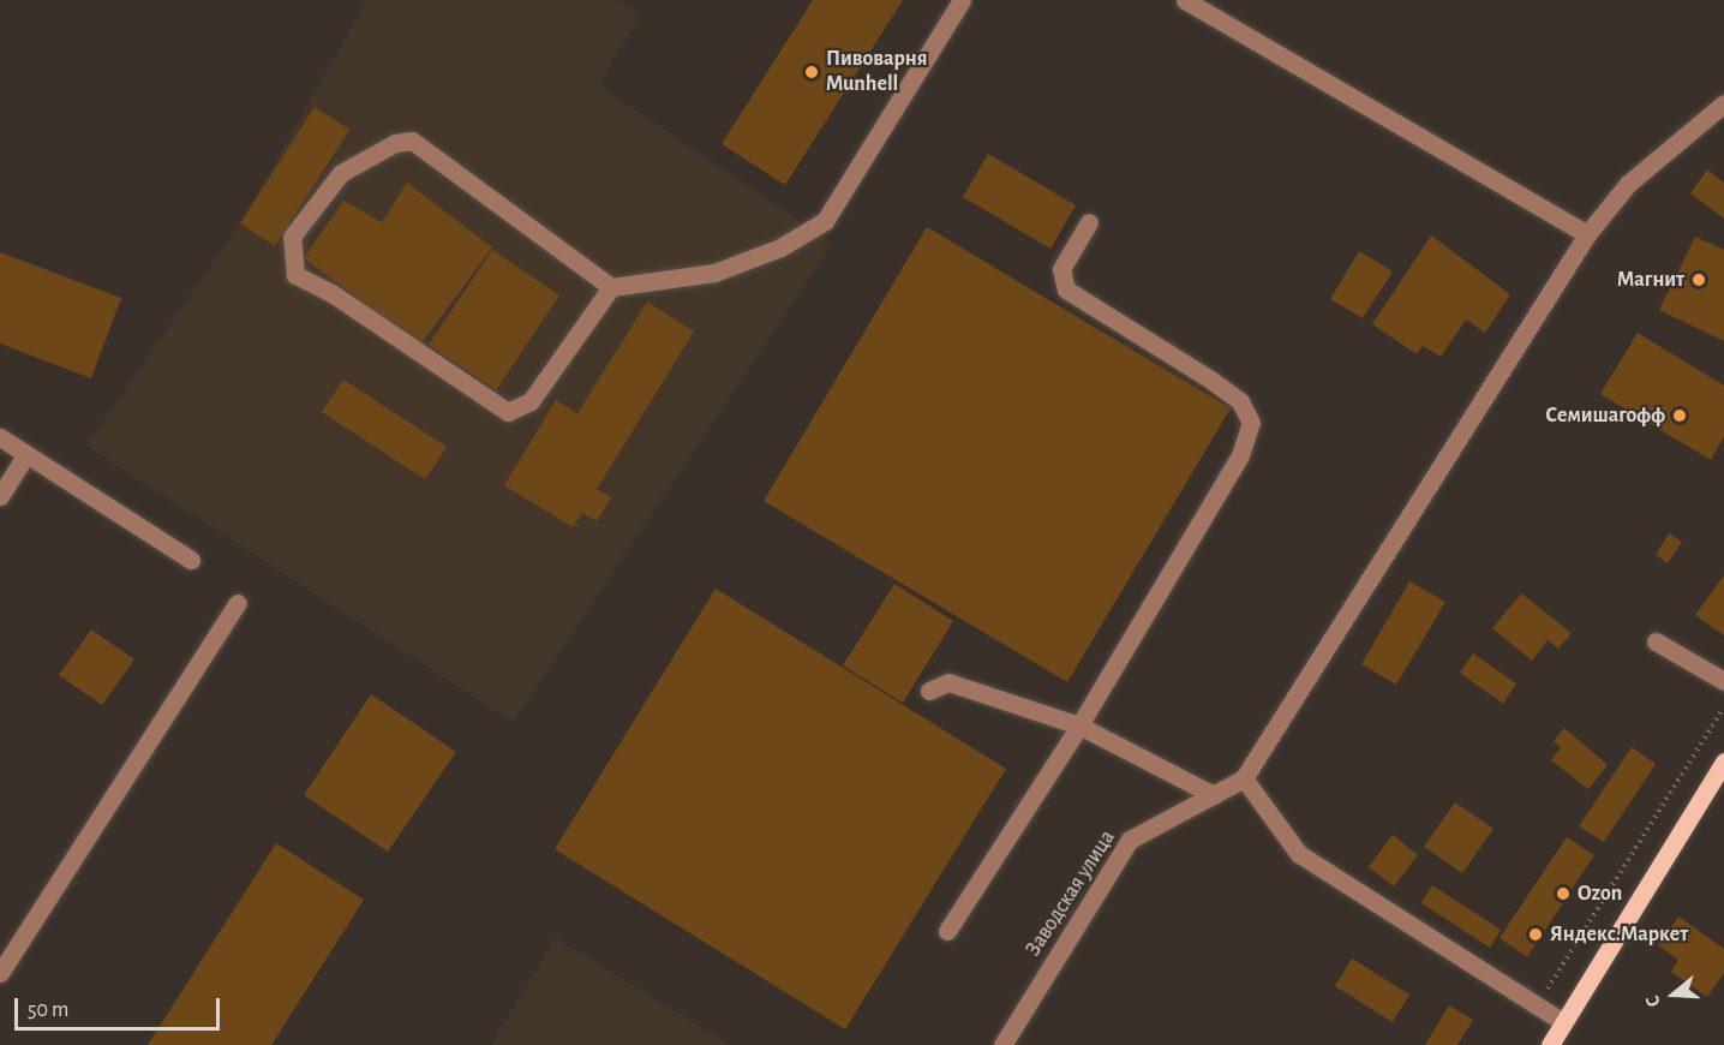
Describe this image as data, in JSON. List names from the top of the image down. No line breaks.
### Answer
{"streets":{"street":["Заводская улица"]},"places":["Пивоварня Munhell","Магнит","Семишагофф","Ozon","Яндекс.Маркет"],"scale_bar":"50 m","north":"left"}
